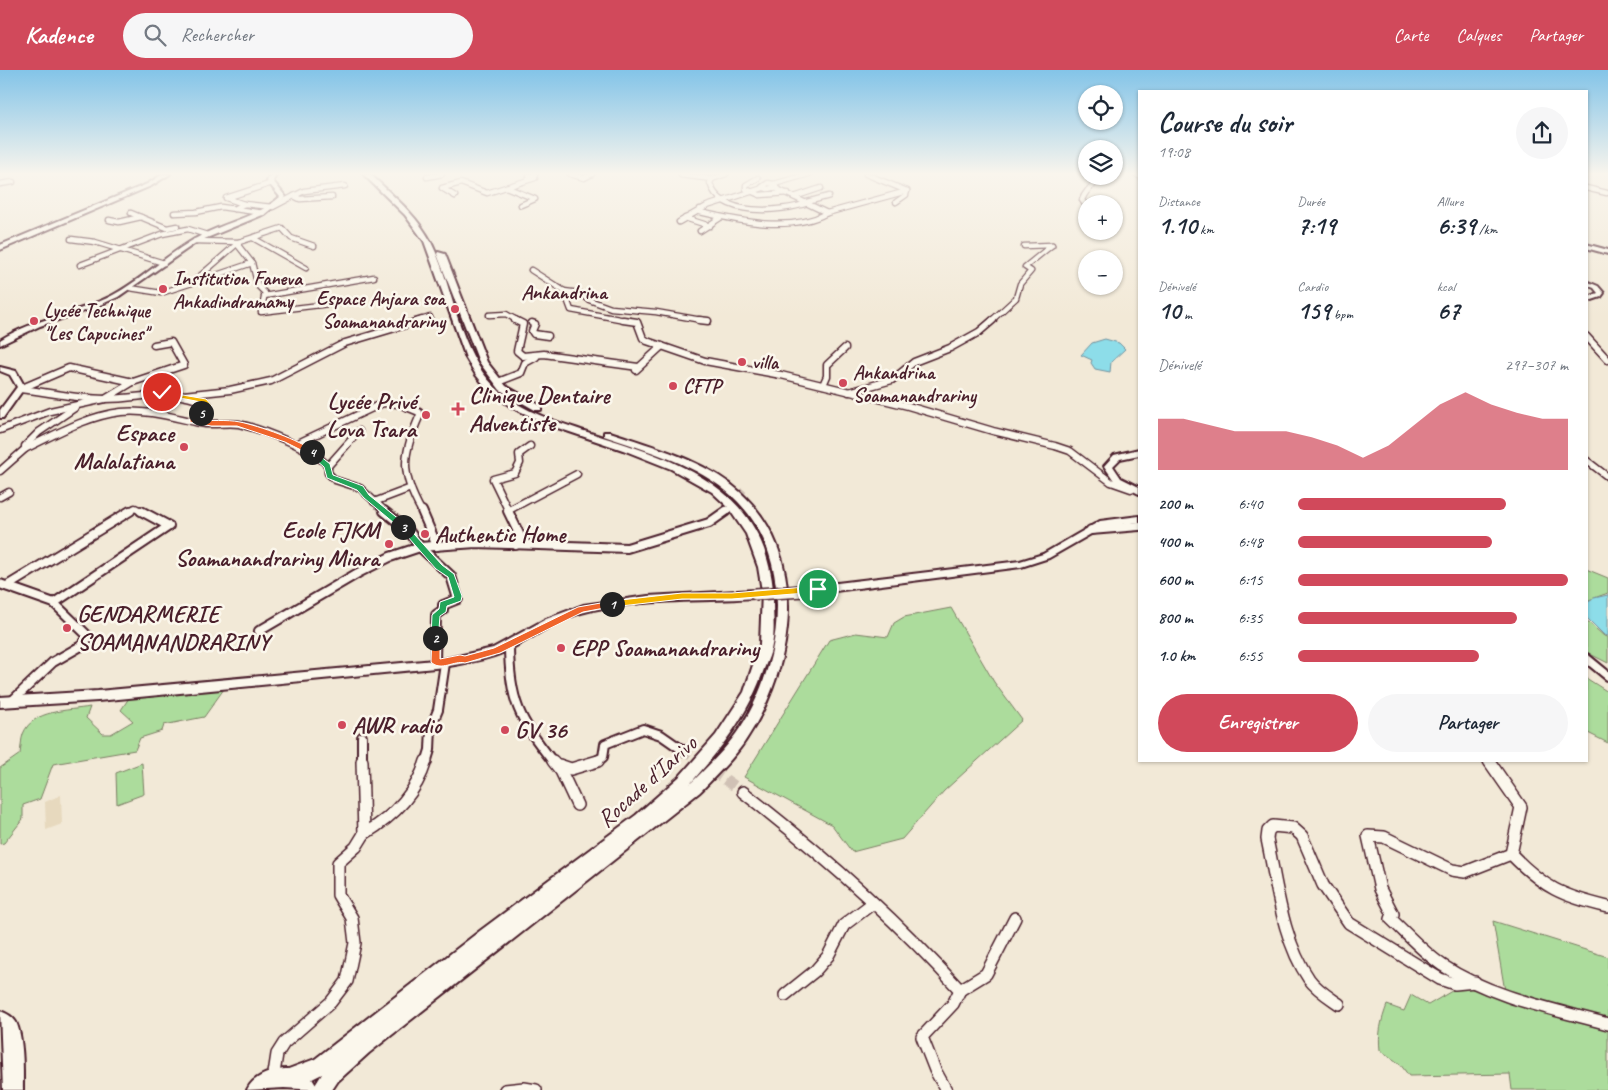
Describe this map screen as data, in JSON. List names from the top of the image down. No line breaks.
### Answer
{"streets":{"main road":["Rocade d'Iarivo"]},"districts":["Ankandrina"],"places":{"other":["Institution Faneva Ankadindramamy","Espace Anjara soa Soamanandrariny","Lycée Technique \"Les Capucines\"","villa","Ankandrina Soamanandrariny","CFTP","Lycée Privé Lova Tsara","Espace Malalatiana","Authentic Home","Ecole FJKM Soamanandrariny Miara","GENDARMERIE SOAMANANDRARINY","EPP Soamanandrariny","AWR radio","GV 36"],"health":["Clinique Dentaire Adventiste"]},"page":{"header":"Kadence","search":"Rechercher","nav":["Carte","Calques","Partager"],"map_buttons":["+","−"],"heading":["Course du soir","19:08"],"stats":[["Distance","1.10 km"],["Durée","7:19"],["Allure","6:39 /km"],["Dénivelé","10 m"],["Cardio","159 bpm"],["kcal","67"]],"chart":["Dénivelé","297–307 m"],"pins":["5","4","3","1","2"],"list":[{"name":"200 m","note":"6:40"},{"name":"400 m","note":"6:48"},{"name":"600 m","note":"6:15"},{"name":"800 m","note":"6:35"},{"name":"1.0 km","note":"6:55"}],"buttons":["Enregistrer","Partager"]}}
